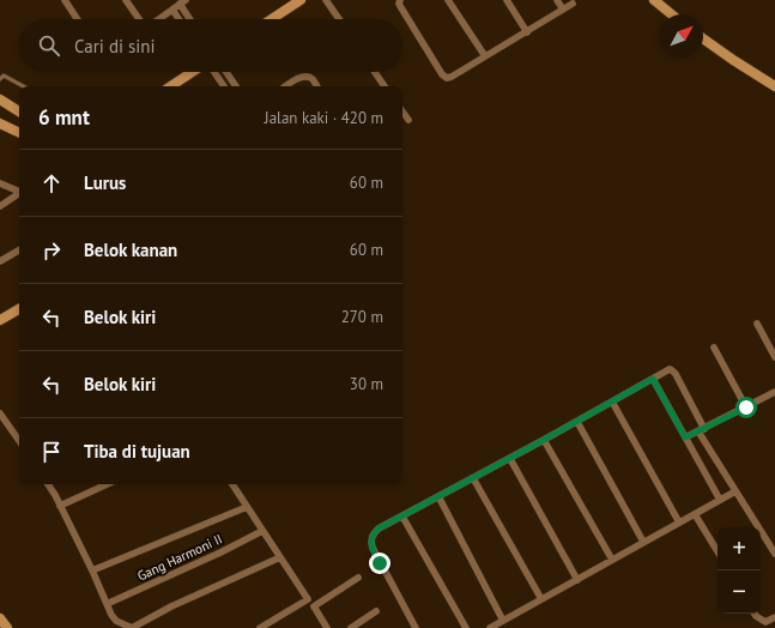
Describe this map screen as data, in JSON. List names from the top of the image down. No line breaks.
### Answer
{"streets":{"street":["Gang Harmoni II"]},"north":"top right","page":{"search":"Cari di sini","heading":["6 mnt","Jalan kaki · 420 m"],"list":[["Lurus","60 m"],["Belok kanan","60 m"],["Belok kiri","270 m"],["Belok kiri","30 m"],"Tiba di tujuan"],"map_buttons":["+","−"]}}
